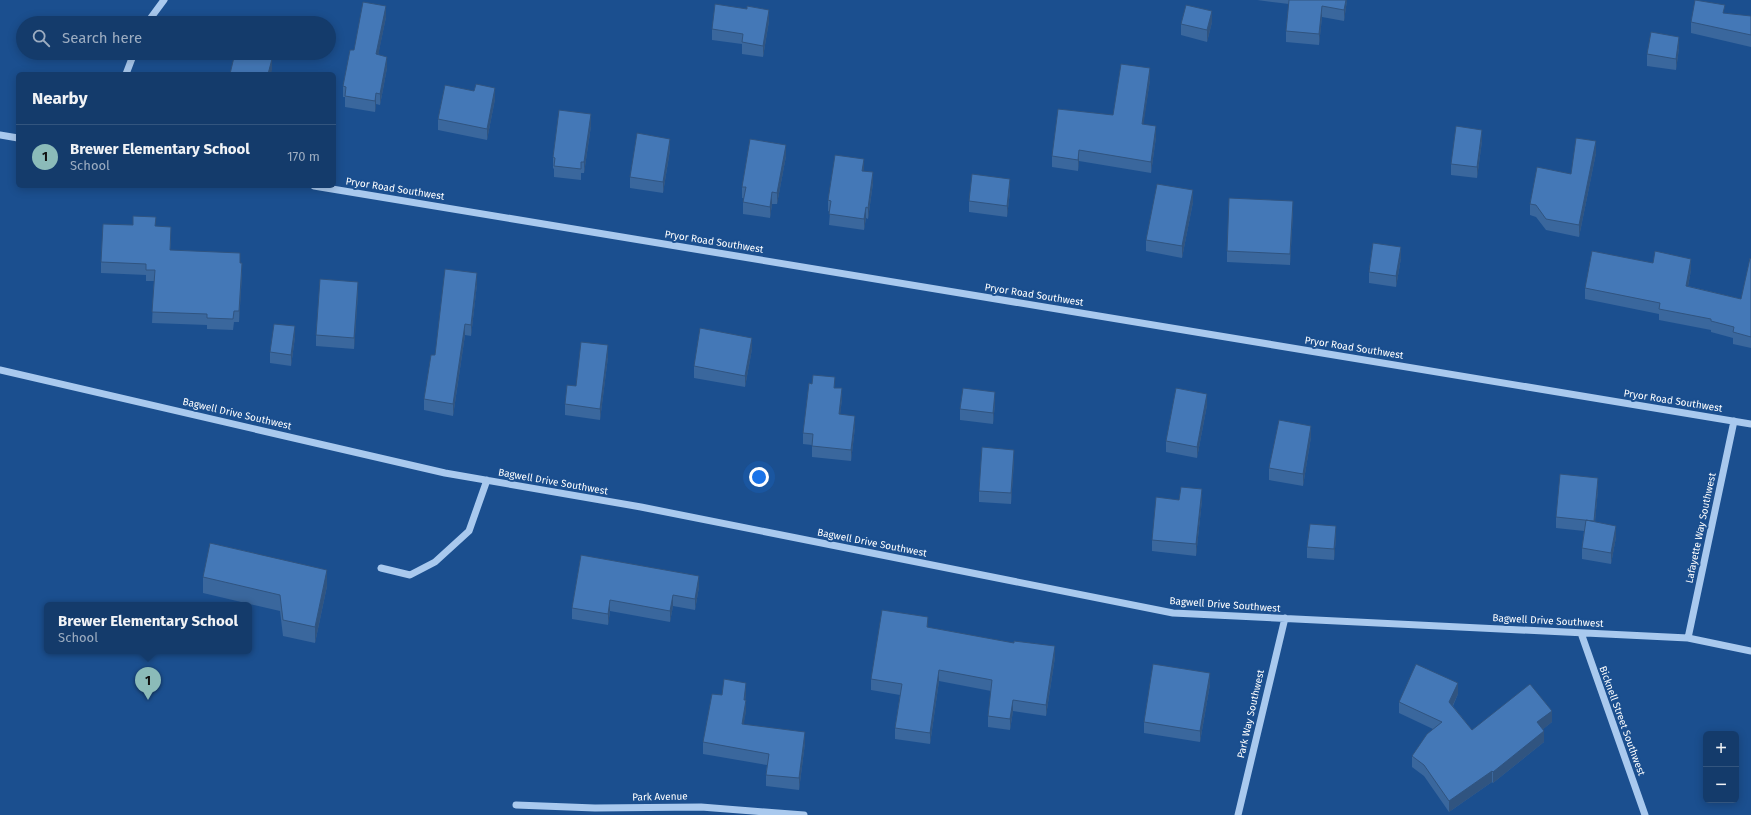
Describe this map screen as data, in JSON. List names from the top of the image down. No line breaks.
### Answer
{"streets":{"street":["Pryor Road Southwest","Bagwell Drive Southwest","Lafayette Way Southwest","Park Way Southwest","Bicknell Street Southwest","Park Avenue"]},"crossings":[["Pryor Road Southwest","Lafayette Way Southwest"],["Bagwell Drive Southwest","Lafayette Way Southwest"],["Bagwell Drive Southwest","Park Way Southwest"],["Bagwell Drive Southwest","Bicknell Street Southwest"]],"page":{"search":"Search here","heading":"Nearby","list":[{"mark":"1","name":"Brewer Elementary School","note":"School","value":"170 m"}],"popup":["Brewer Elementary School","School"],"pins":"1","map_buttons":["+","−"]}}
